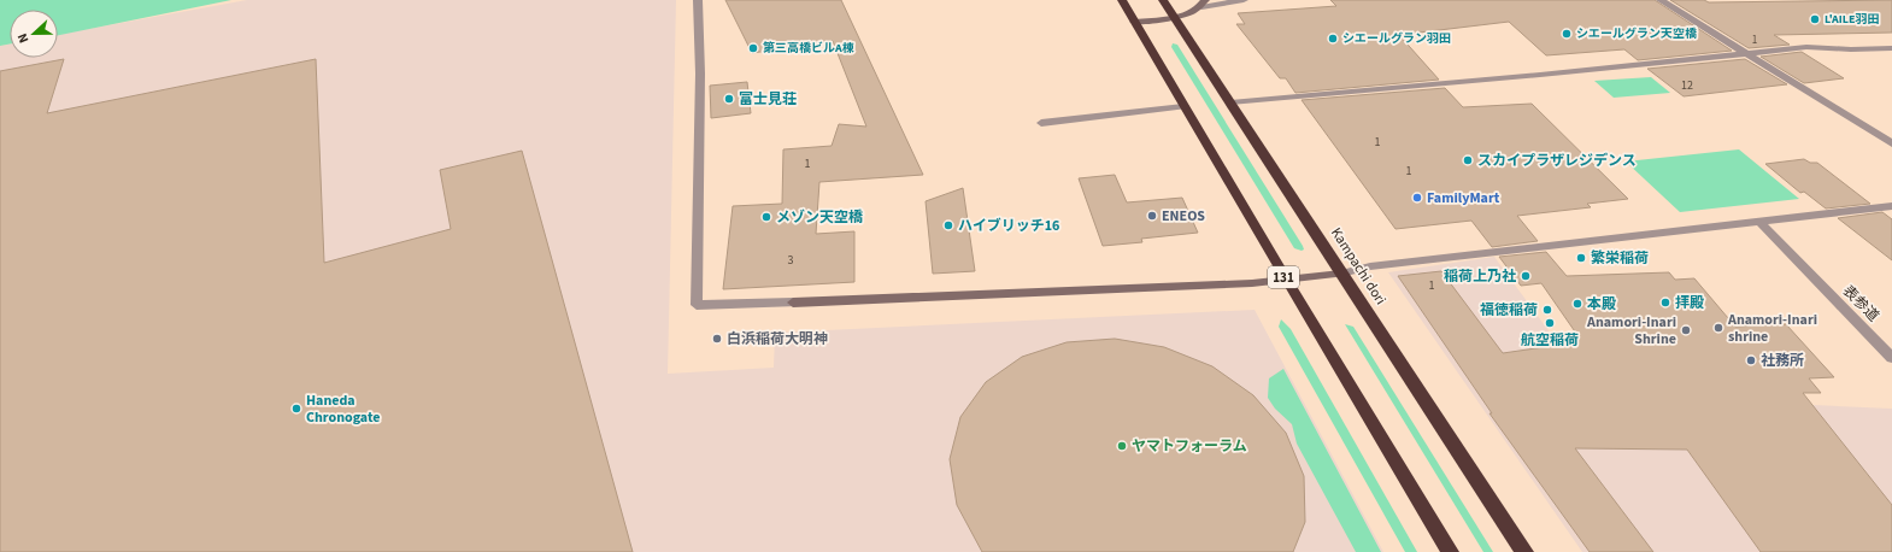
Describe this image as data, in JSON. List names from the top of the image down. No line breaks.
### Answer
{"streets":{"highway":["Kampachi dori","131"],"street":["表参道"]},"places":["L'AILE羽田","シエールグラン天空橋","シエールグラン羽田","第三高橋ビルA棟","富士見荘","スカイプラザレジデンス","FamilyMart","ENEOS","メゾン天空橋","ハイブリッチ16","繁栄稲荷","稲荷上乃社","拝殿","本殿","福徳稲荷","航空稲荷","Anamori-Inari shrine","Anamori-Inari Shrine","白浜稲荷大明神","社務所","Haneda Chronogate","ヤマトフォーラム"],"house_numbers":["1","12","1","1","1","3","1"],"north":"left"}
